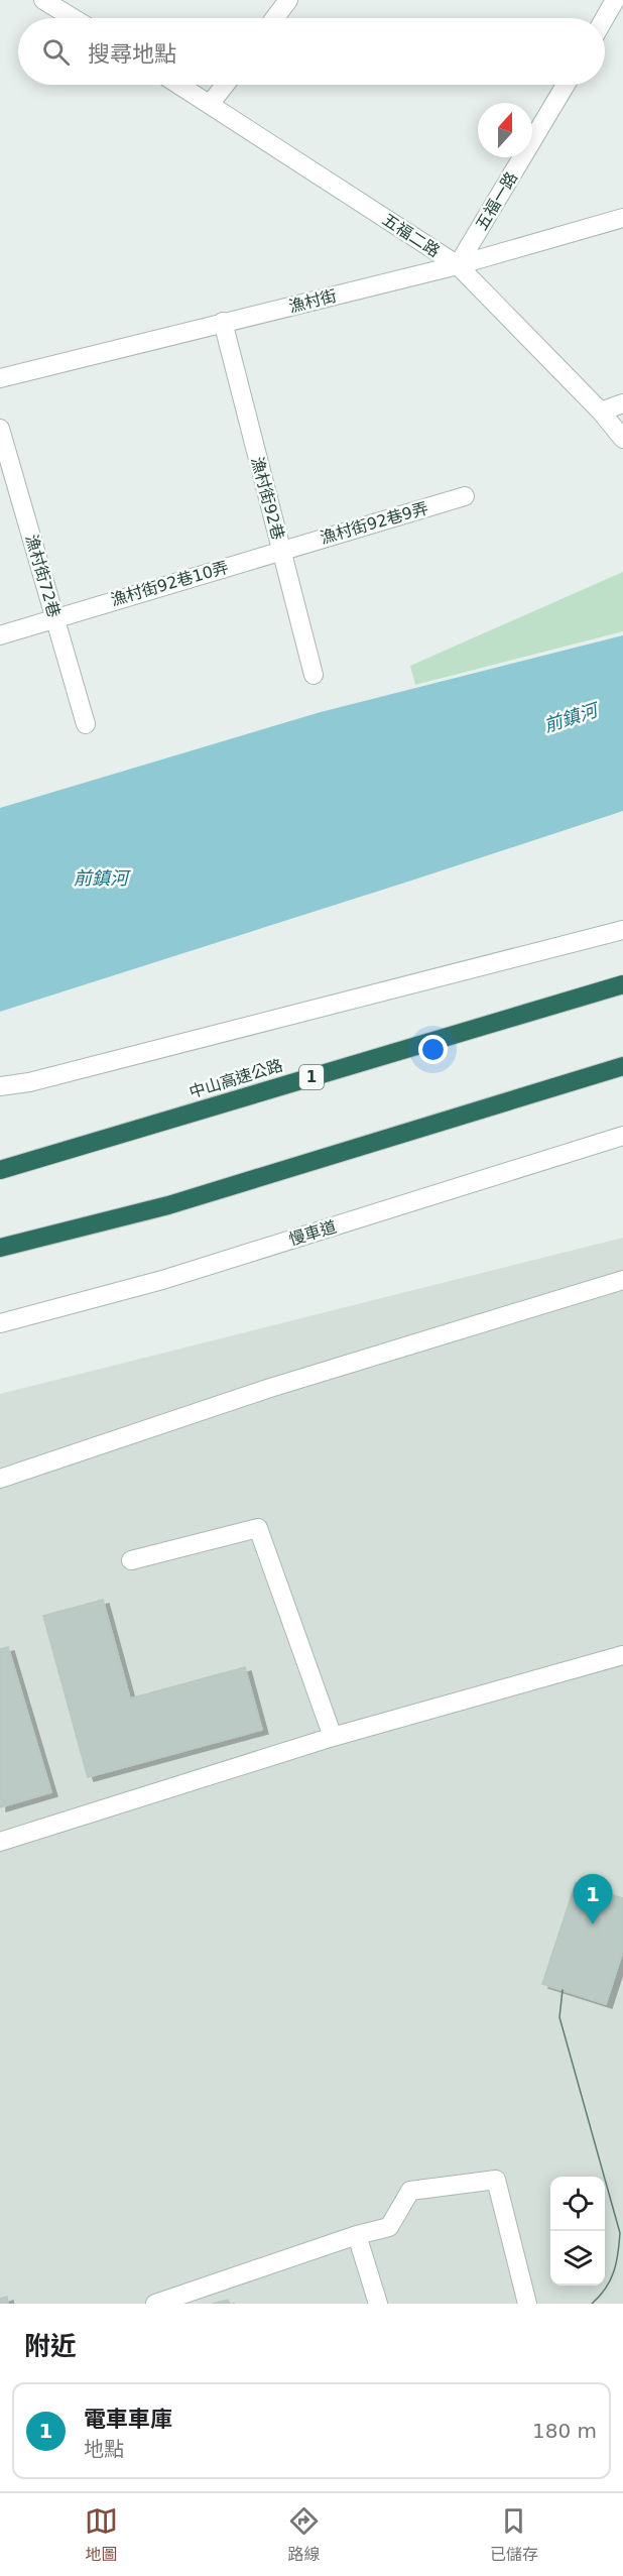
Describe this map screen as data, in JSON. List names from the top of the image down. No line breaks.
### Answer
{"streets":{"highway":["1","中山高速公路"],"street":["五福一路","五福二路","漁村街","漁村街92巷","漁村街92巷9弄","漁村街72巷","漁村街92巷10弄","慢車道"]},"crossings":[["五福一路","五福二路"],["五福一路","漁村街"],["五福二路","漁村街"],["漁村街","漁村街92巷"],["漁村街92巷","漁村街92巷9弄"],["漁村街92巷","漁村街92巷10弄"],["漁村街92巷9弄","漁村街92巷10弄"],["漁村街72巷","漁村街92巷10弄"]],"water":["前鎮河"],"north":"top","page":{"search":"搜尋地點","pins":"1","heading":"附近","list":[{"mark":"1","name":"電車車庫","note":"地點","value":"180 m"}],"nav":["地圖","路線","已儲存"]}}
